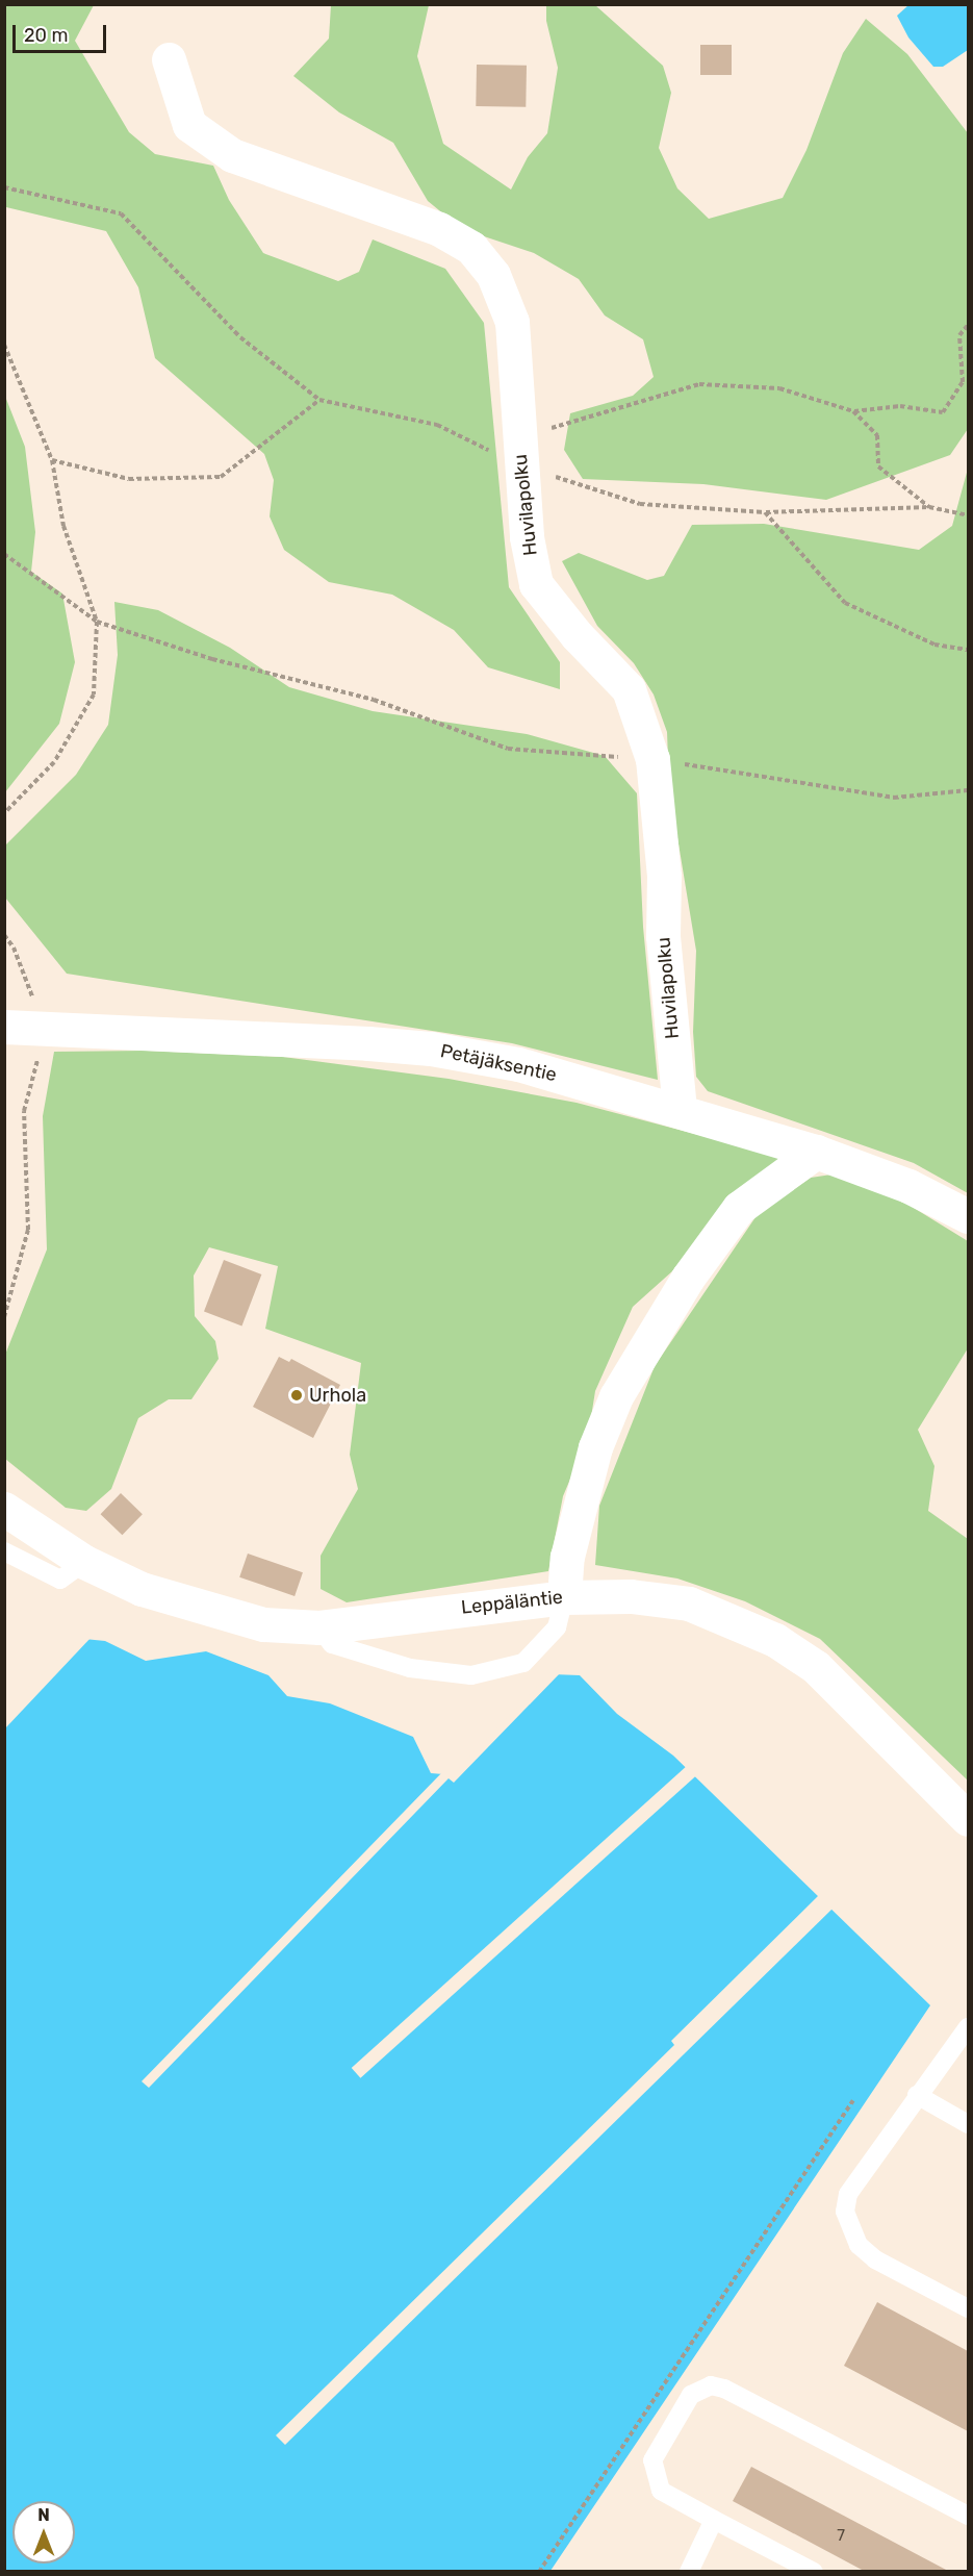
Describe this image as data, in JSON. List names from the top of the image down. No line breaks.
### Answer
{"streets":{"street":["Huvilapolku","Petäjäksentie","Leppäläntie"]},"crossings":[["Huvilapolku","Petäjäksentie"]],"places":["Urhola"],"house_numbers":["7"],"scale_bar":"20 m","north":"top"}
